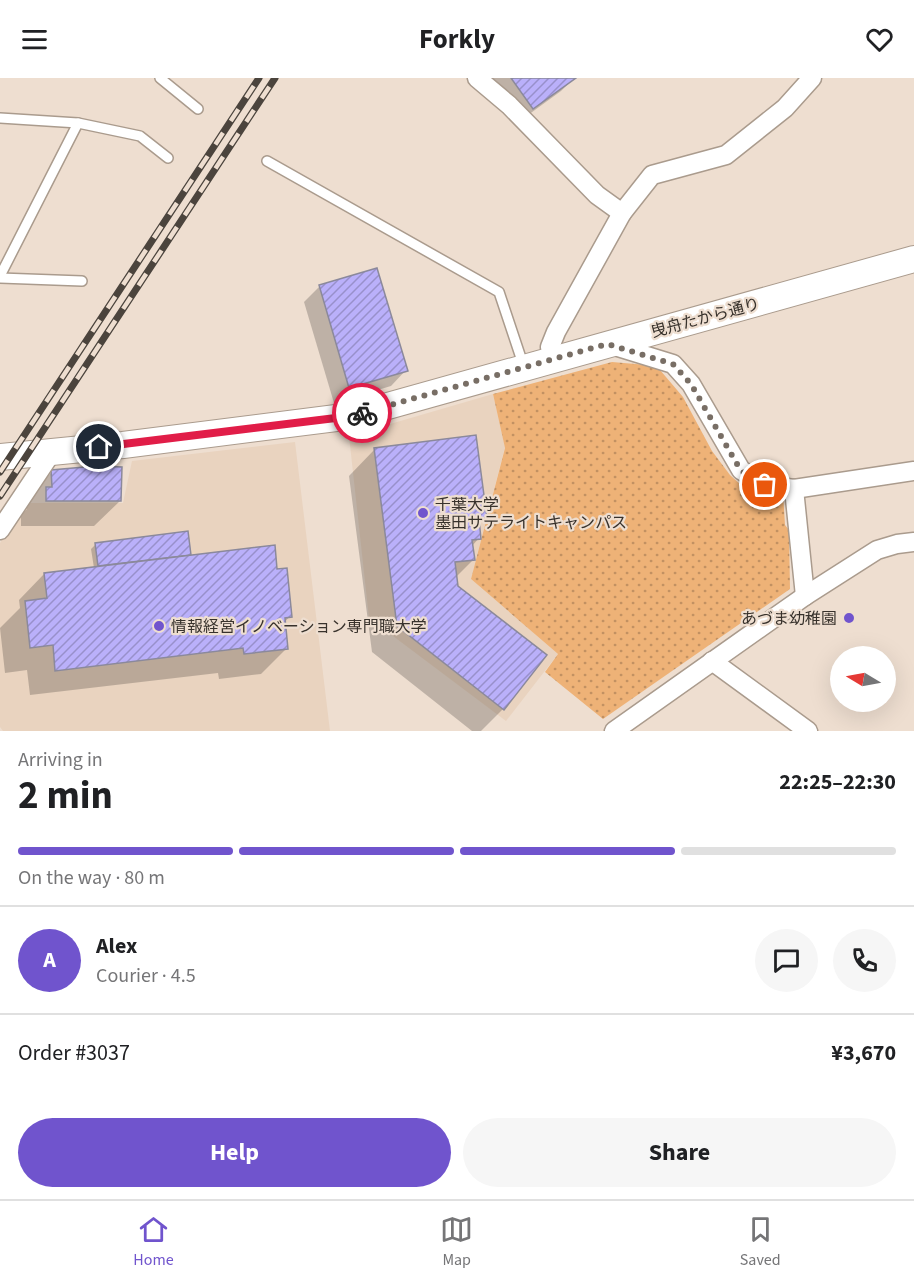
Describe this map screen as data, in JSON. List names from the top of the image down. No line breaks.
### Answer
{"streets":{"street":["曳舟たから通り"]},"places":["千葉大学 墨田サテライトキャンパス","あづま幼稚園","情報経営イノベーション専門職大学"],"north":"left","page":{"header":"Forkly","heading":["2 min","Arriving in","22:25–22:30"],"panel":["Alex","Courier · 4.5","Order #3037","¥3,670"],"bar":"On the way · 80 m","round":"A","buttons":["Help","Share"],"tabs":["Home","Map","Saved"]}}
